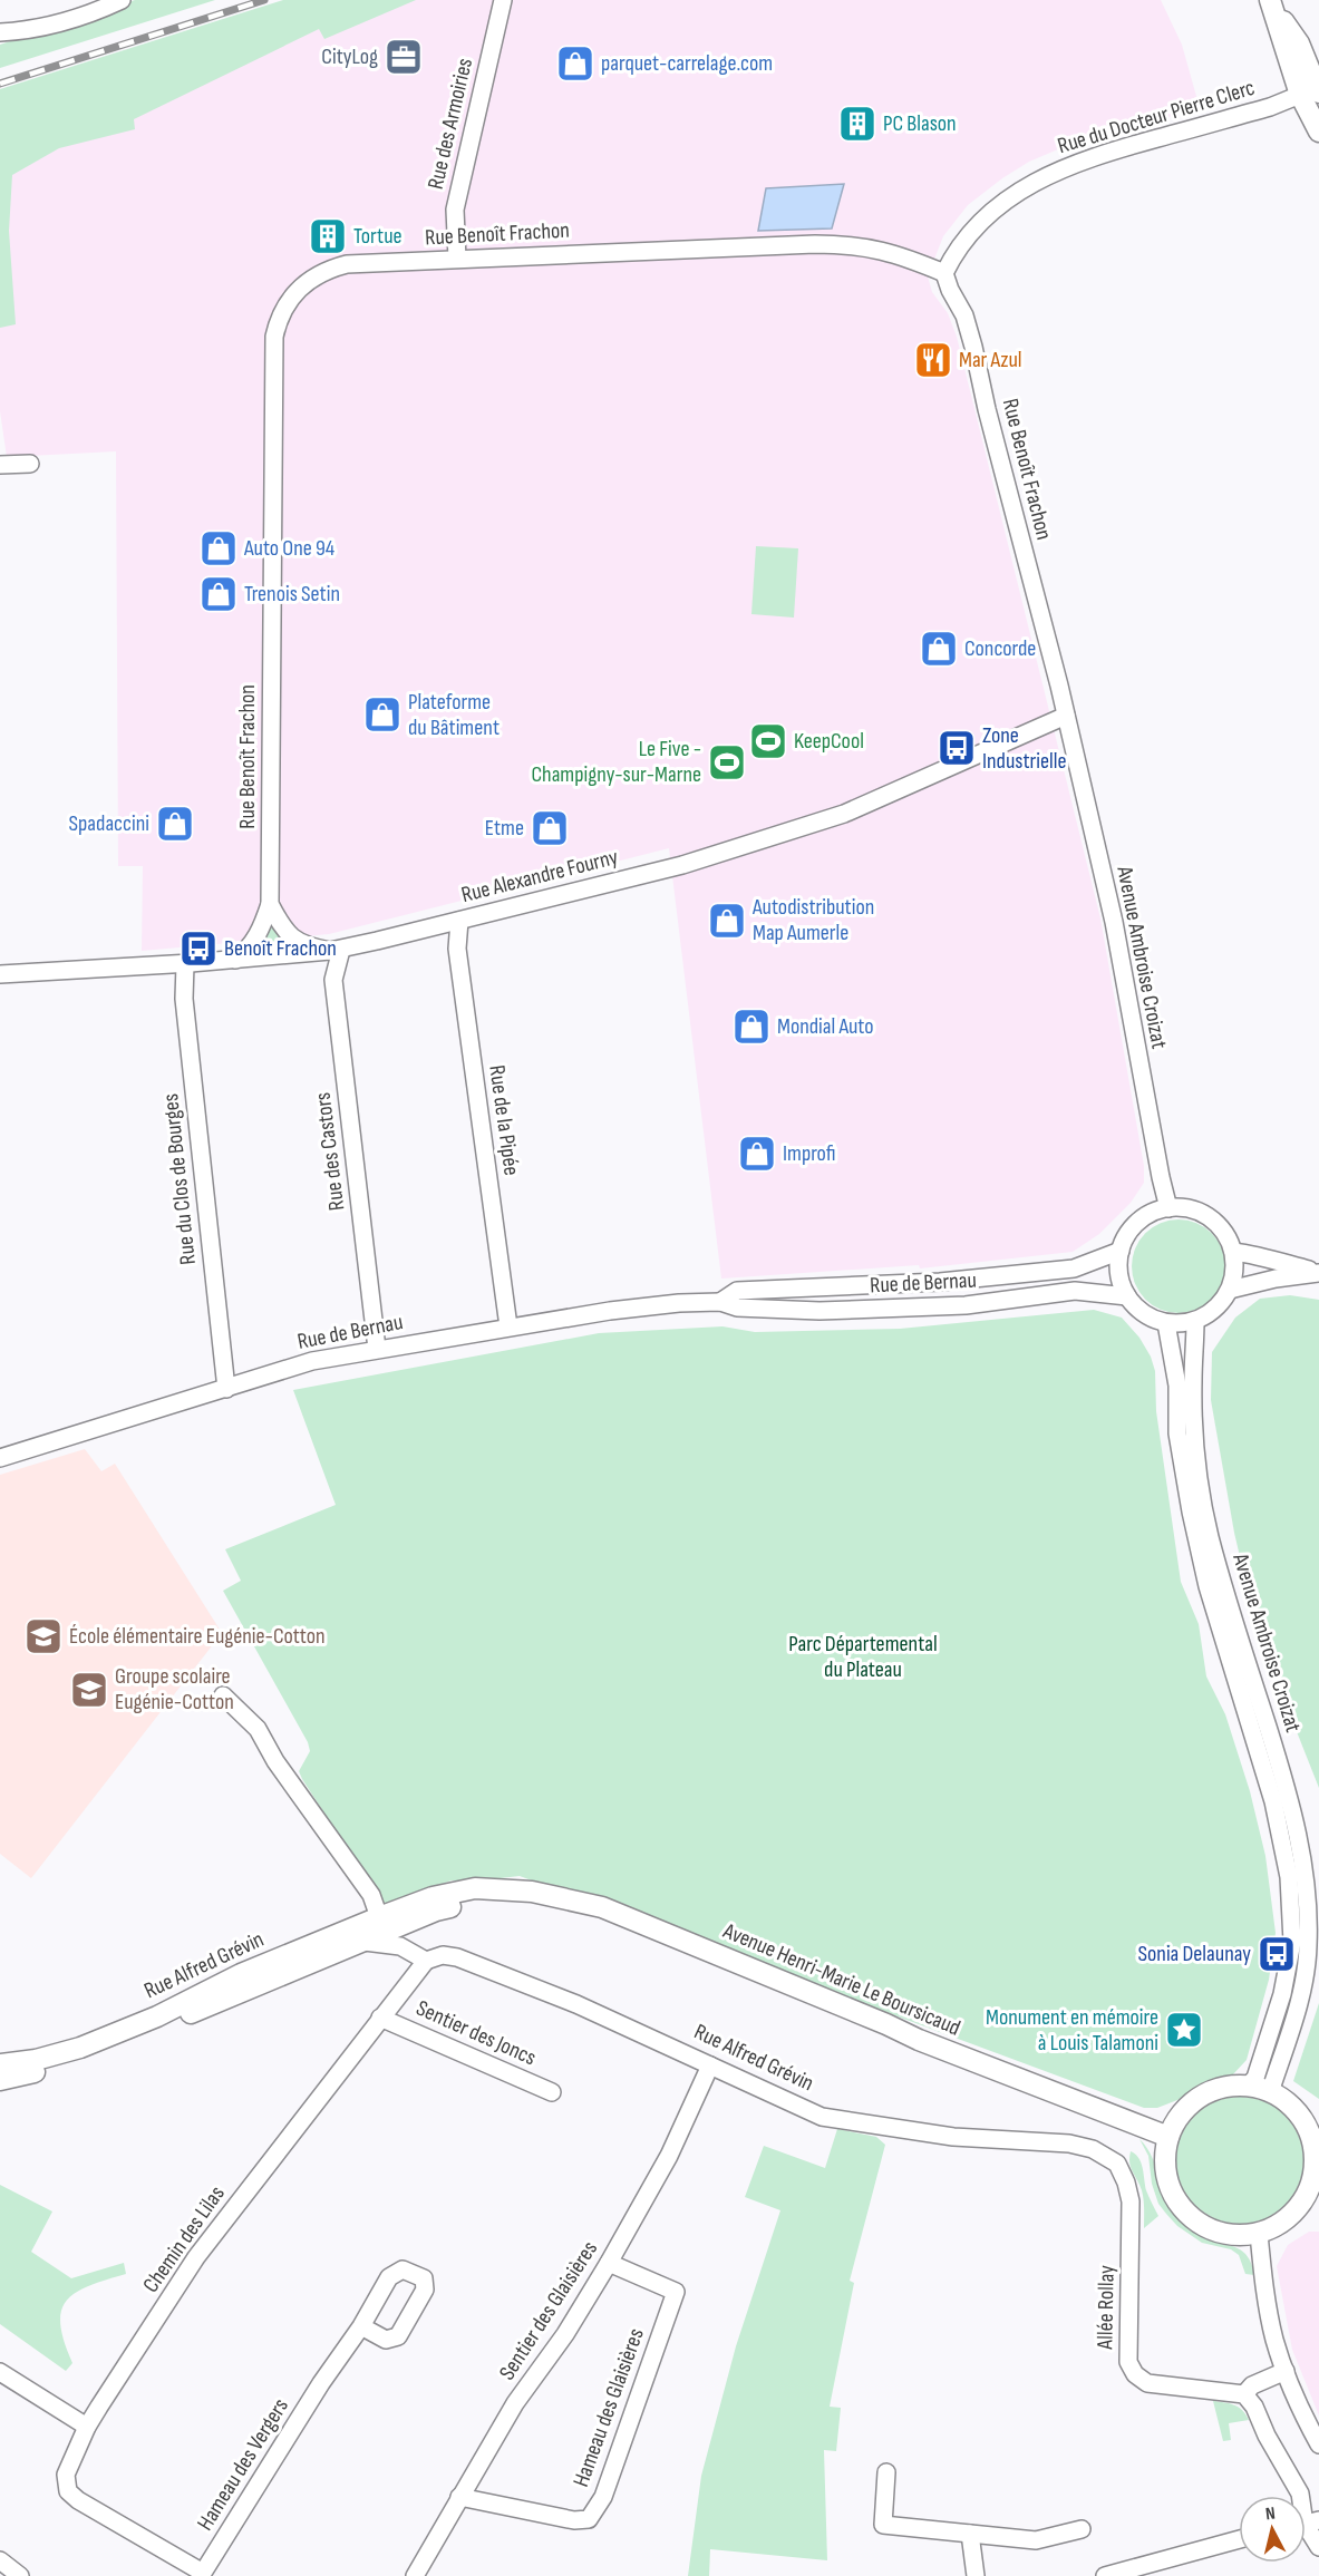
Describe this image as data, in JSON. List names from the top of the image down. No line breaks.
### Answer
{"streets":{"main road":["Rue Alfred Grévin","Avenue Henri-Marie Le Boursicaud"],"street":["Rue du Docteur Pierre Clerc","Rue des Armoiries","Rue Benoît Frachon","Rue Alexandre Fourny","Avenue Ambroise Croizat","Rue de la Pipée","Rue des Castors","Rue du Clos de Bourges","Rue de Bernau","Sentier des Joncs","Chemin des Lilas","Allée Rollay","Sentier des Glaisières","Hameau des Glaisières","Hameau des Vergers"]},"crossings":[["Rue du Docteur Pierre Clerc","Rue Benoît Frachon"],["Rue des Armoiries","Rue Benoît Frachon"],["Rue Benoît Frachon","Rue Alexandre Fourny"],["Rue Benoît Frachon","Avenue Ambroise Croizat"],["Rue Benoît Frachon","Rue des Castors"],["Rue Alexandre Fourny","Avenue Ambroise Croizat"],["Rue Alexandre Fourny","Rue de la Pipée"],["Rue Alexandre Fourny","Rue des Castors"],["Rue Alexandre Fourny","Rue du Clos de Bourges"],["Avenue Ambroise Croizat","Rue de Bernau"],["Avenue Ambroise Croizat","Avenue Henri-Marie Le Boursicaud"],["Rue de la Pipée","Rue de Bernau"],["Rue des Castors","Rue de Bernau"],["Rue du Clos de Bourges","Rue de Bernau"],["Rue Alfred Grévin","Avenue Henri-Marie Le Boursicaud"],["Rue Alfred Grévin","Chemin des Lilas"],["Rue Alfred Grévin","Allée Rollay"],["Rue Alfred Grévin","Sentier des Glaisières"],["Sentier des Joncs","Chemin des Lilas"],["Chemin des Lilas","Hameau des Vergers"],["Sentier des Glaisières","Hameau des Glaisières"]],"parks":["Parc Départemental du Plateau"],"places":{"office":["CityLog"],"shop":["parquet-carrelage.com","Auto One 94","Trenois Setin","Concorde","Plateforme du Bâtiment","Spadaccini","Etme","Autodistribution Map Aumerle","Mondial Auto","Improfi"],"building":["PC Blason","Tortue"],"restaurant":["Mar Azul"],"sports":["KeepCool","Le Five - Champigny-sur-Marne"],"bus stop":["Zone Industrielle","Benoît Frachon","Sonia Delaunay"],"school or university":["École élémentaire Eugénie-Cotton","Groupe scolaire Eugénie-Cotton"],"place":["Monument en mémoire à Louis Talamoni"]},"north":"top"}
